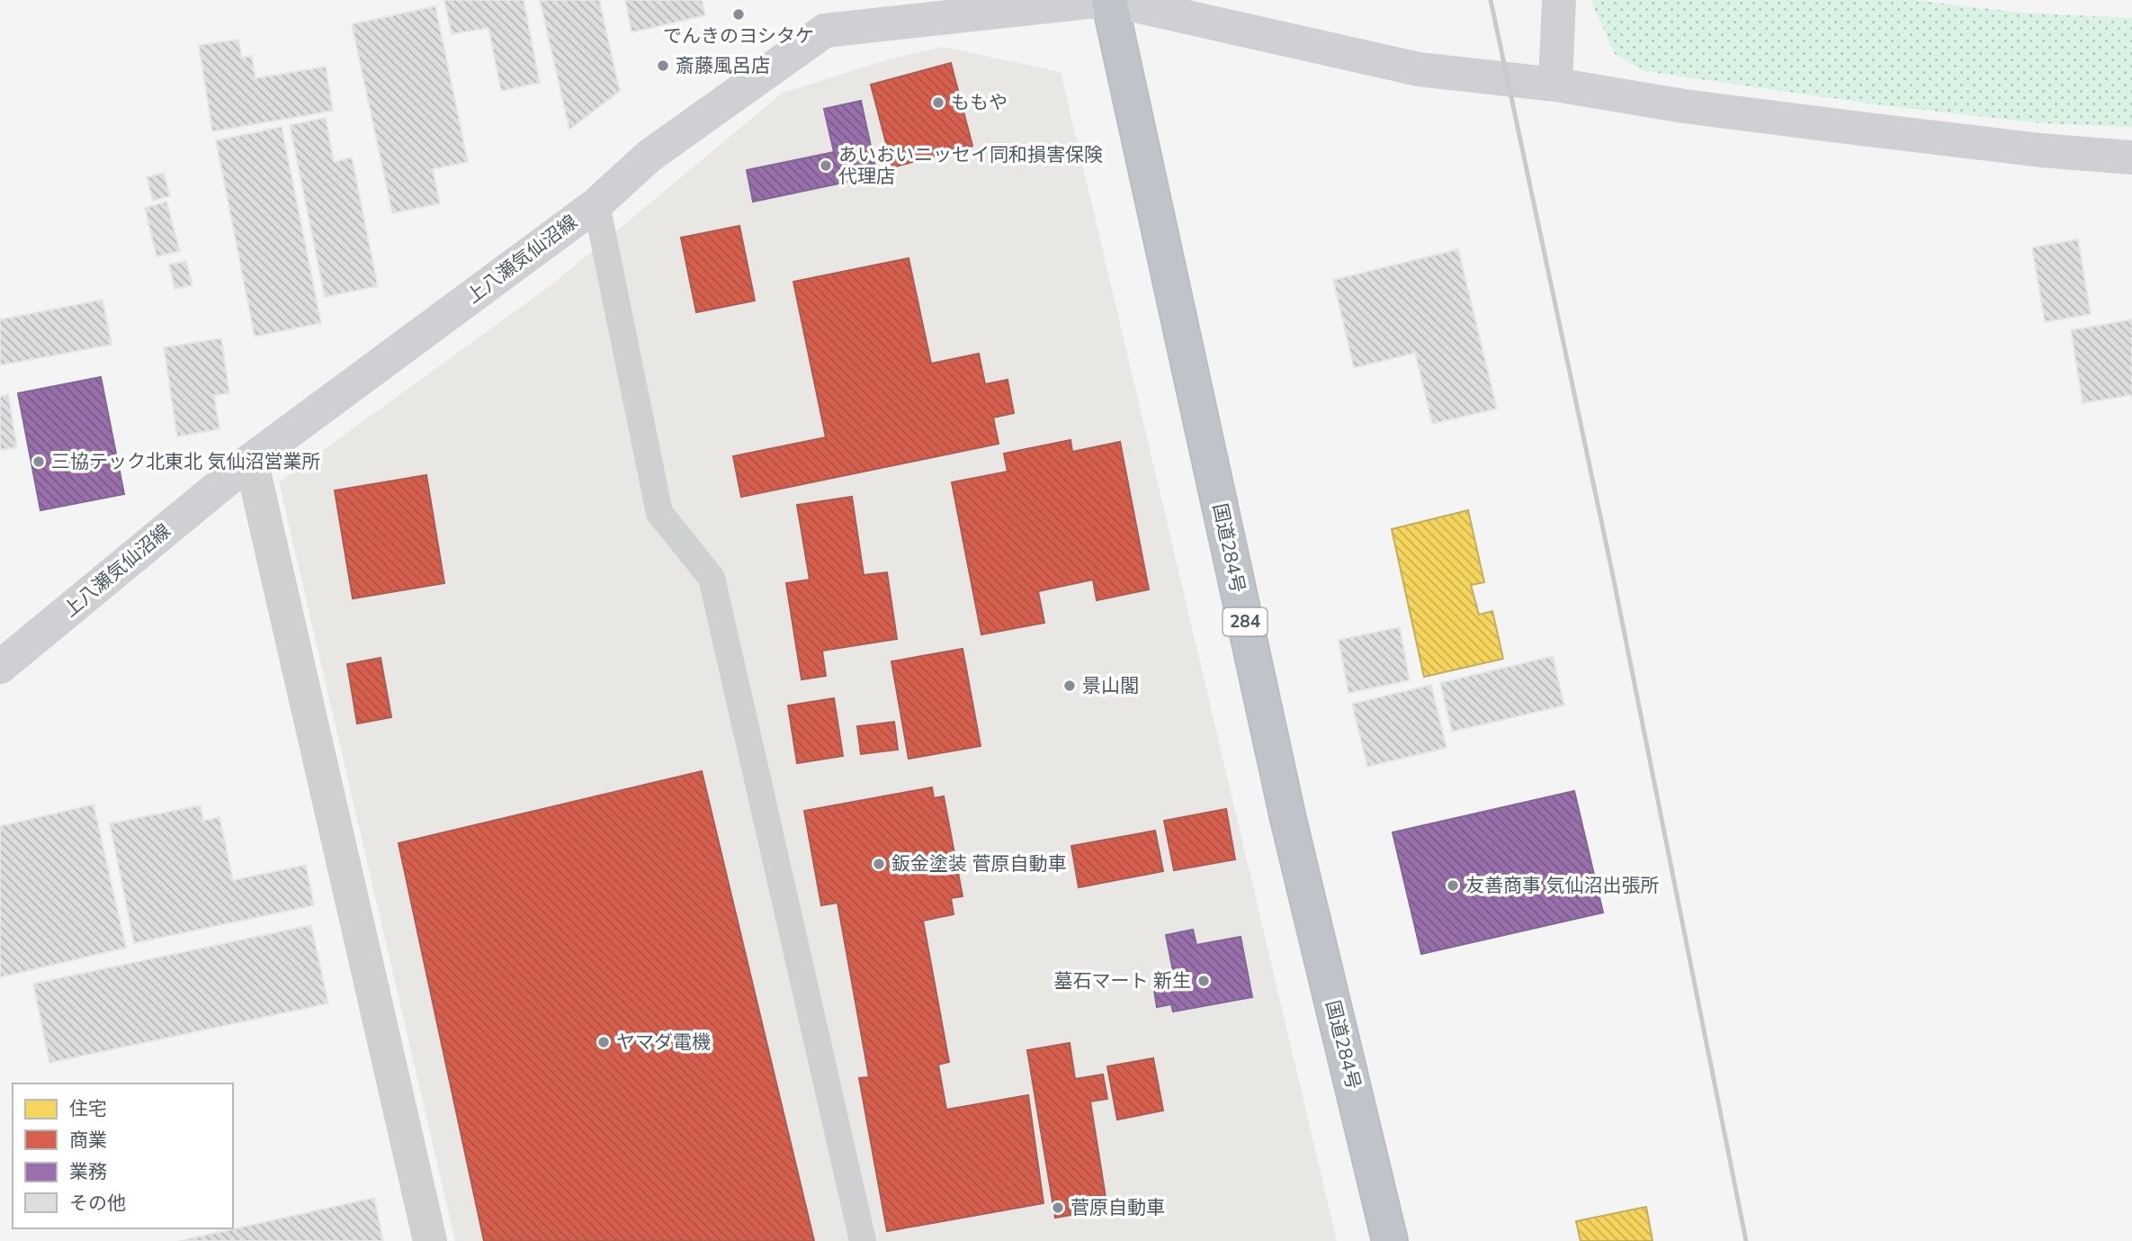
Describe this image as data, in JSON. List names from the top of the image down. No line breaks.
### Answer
{"streets":{"highway":["国道284号","284"],"main road":["上八瀬気仙沼線"]},"crossings":[["上八瀬気仙沼線","国道284号"]],"places":["でんきのヨシタケ","斎藤風呂店","ももや","あいおいニッセイ同和損害保険 代理店","三協テック北東北 気仙沼営業所","景山閣","鈑金塗装 菅原自動車","友善商事 気仙沼出張所","墓石マート 新生","ヤマダ電機","菅原自動車"],"legend":["住宅","商業","業務","その他"]}
